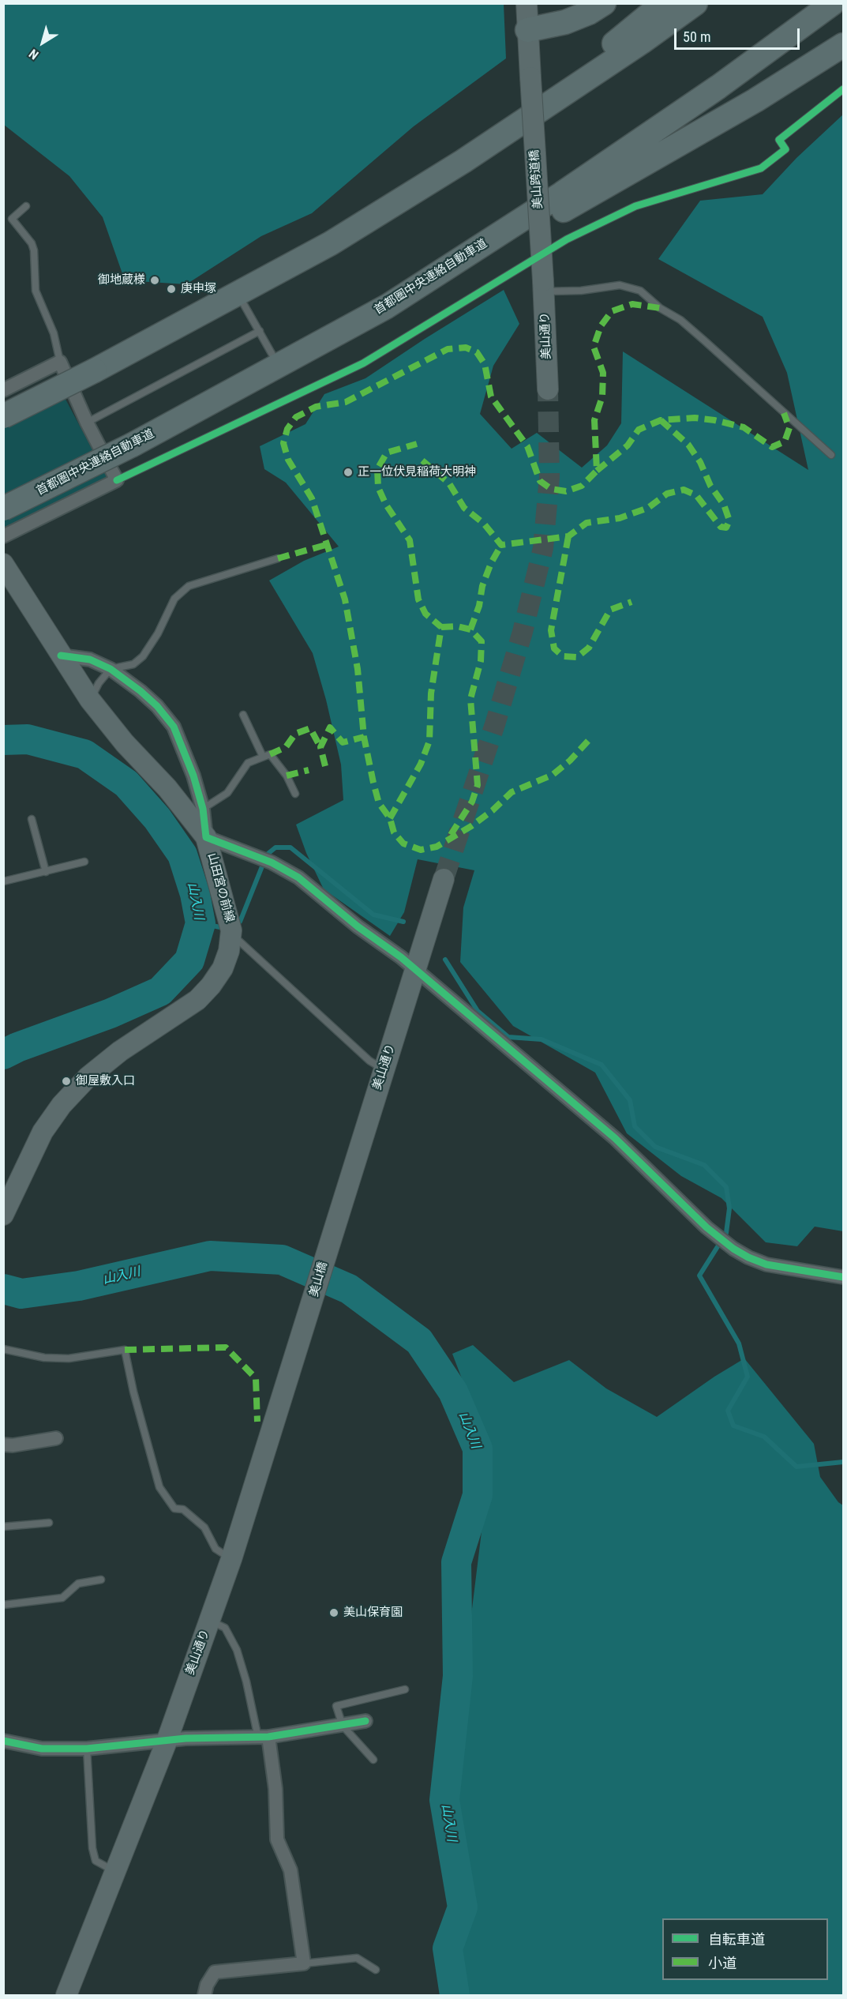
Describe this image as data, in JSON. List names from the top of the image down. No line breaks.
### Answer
{"streets":{"highway":["首都圏中央連絡自動車道"],"main road":["美山跨道橋","美山通り","山田宮の前線","美山橋"]},"crossings":[["美山跨道橋","美山通り"],["美山通り","美山橋"]],"water":["山入川"],"places":["御地蔵様","庚申塚","正一位伏見稲荷大明神","御屋敷入口","美山保育園"],"legend":["自転車道","小道"],"scale_bar":"50 m","north":"bottom left"}
